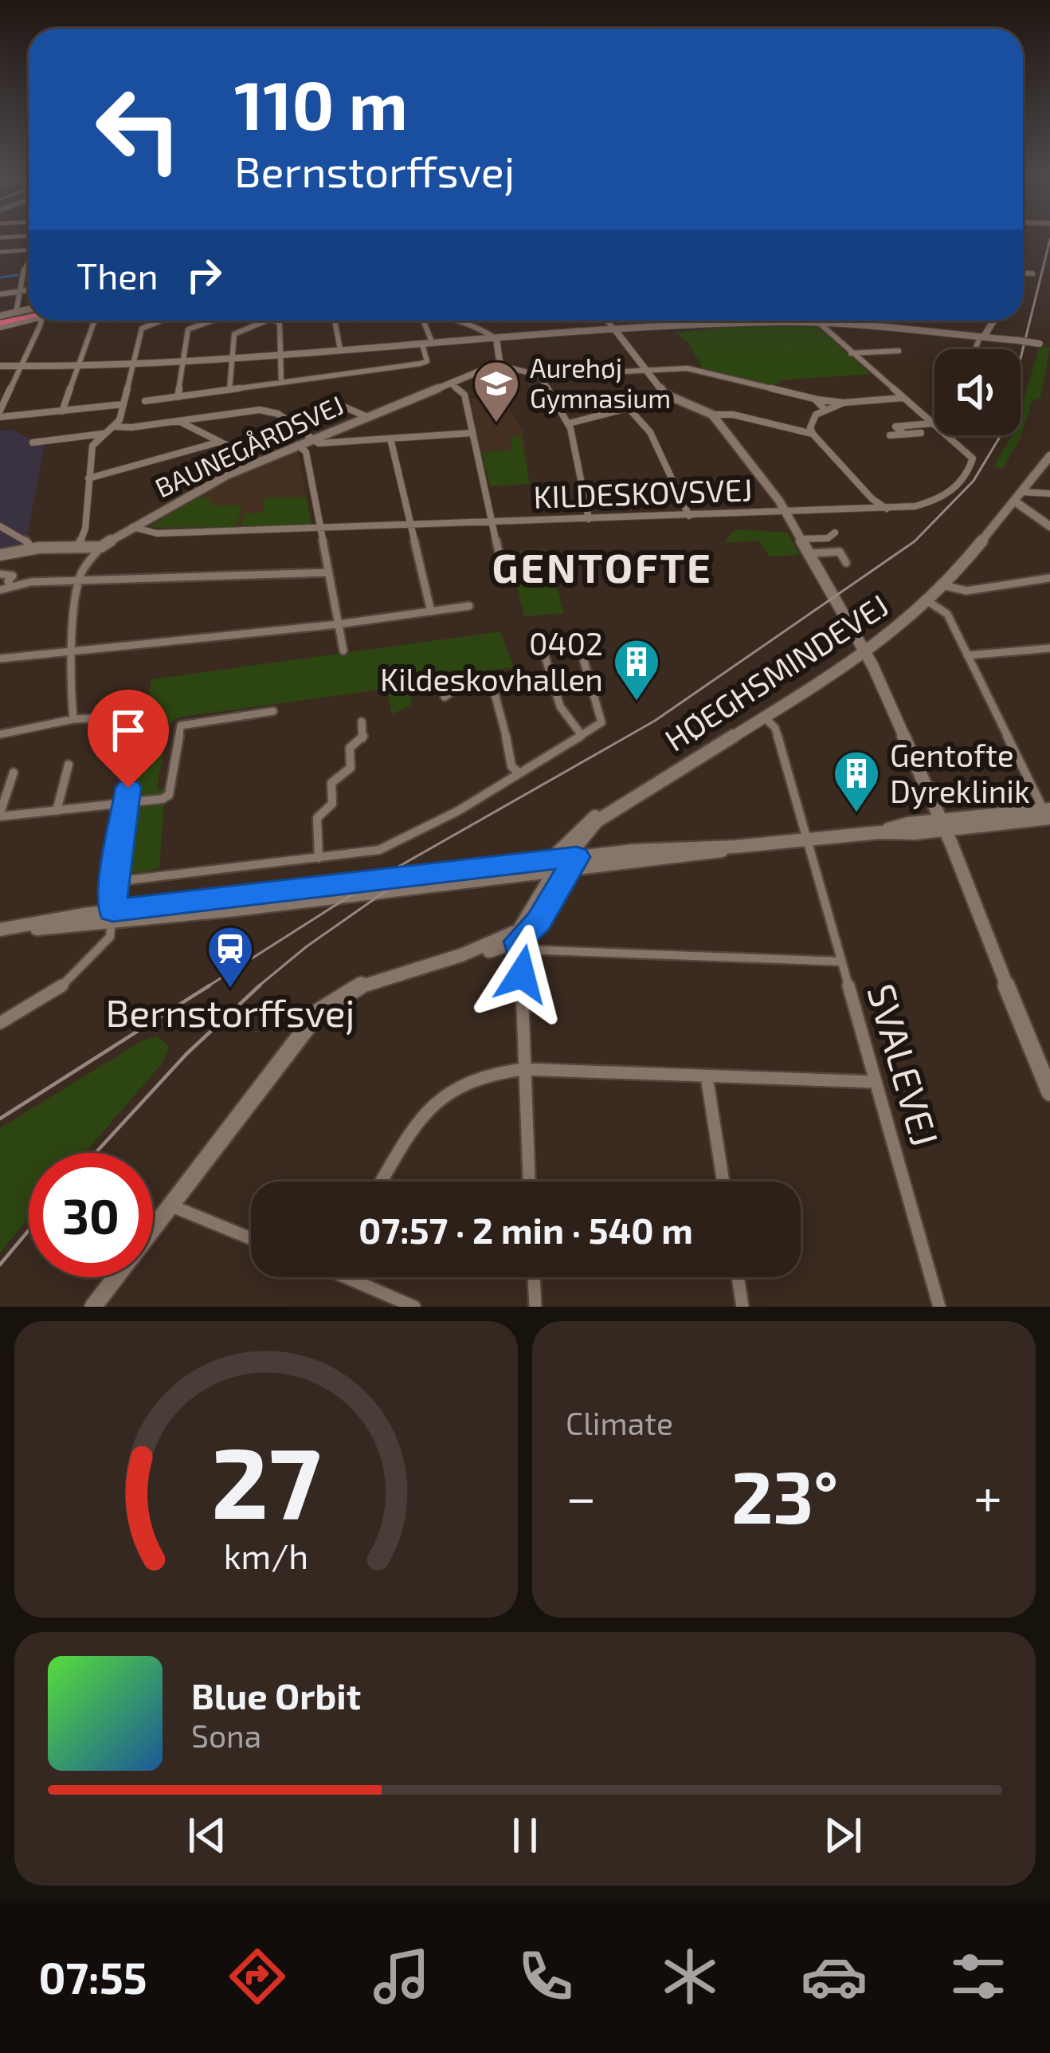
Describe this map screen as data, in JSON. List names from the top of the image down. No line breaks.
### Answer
{"streets":{"street":["BAUNEGÅRDSVEJ","KILDESKOVSVEJ","HØEGHSMINDEVEJ","SVALEVEJ"]},"crossings":[["BAUNEGÅRDSVEJ","KILDESKOVSVEJ"],["HØEGHSMINDEVEJ","SVALEVEJ"]],"districts":["GENTOFTE"],"places":{"school or university":["Aurehøj Gymnasium"],"building":["0402 Kildeskovhallen","Gentofte Dyreklinik"],"station":["Bernstorffsvej"]},"page":{"turn":["110 m","Bernstorffsvej"],"then":"Then","limit":"30","trip":"07:57 · 2 min · 540 m","tile":"Climate","heat":["−","23°","+"],"song":["Blue Orbit","Sona"],"tabs":"07:55","gauge":["27","km/h"]}}
